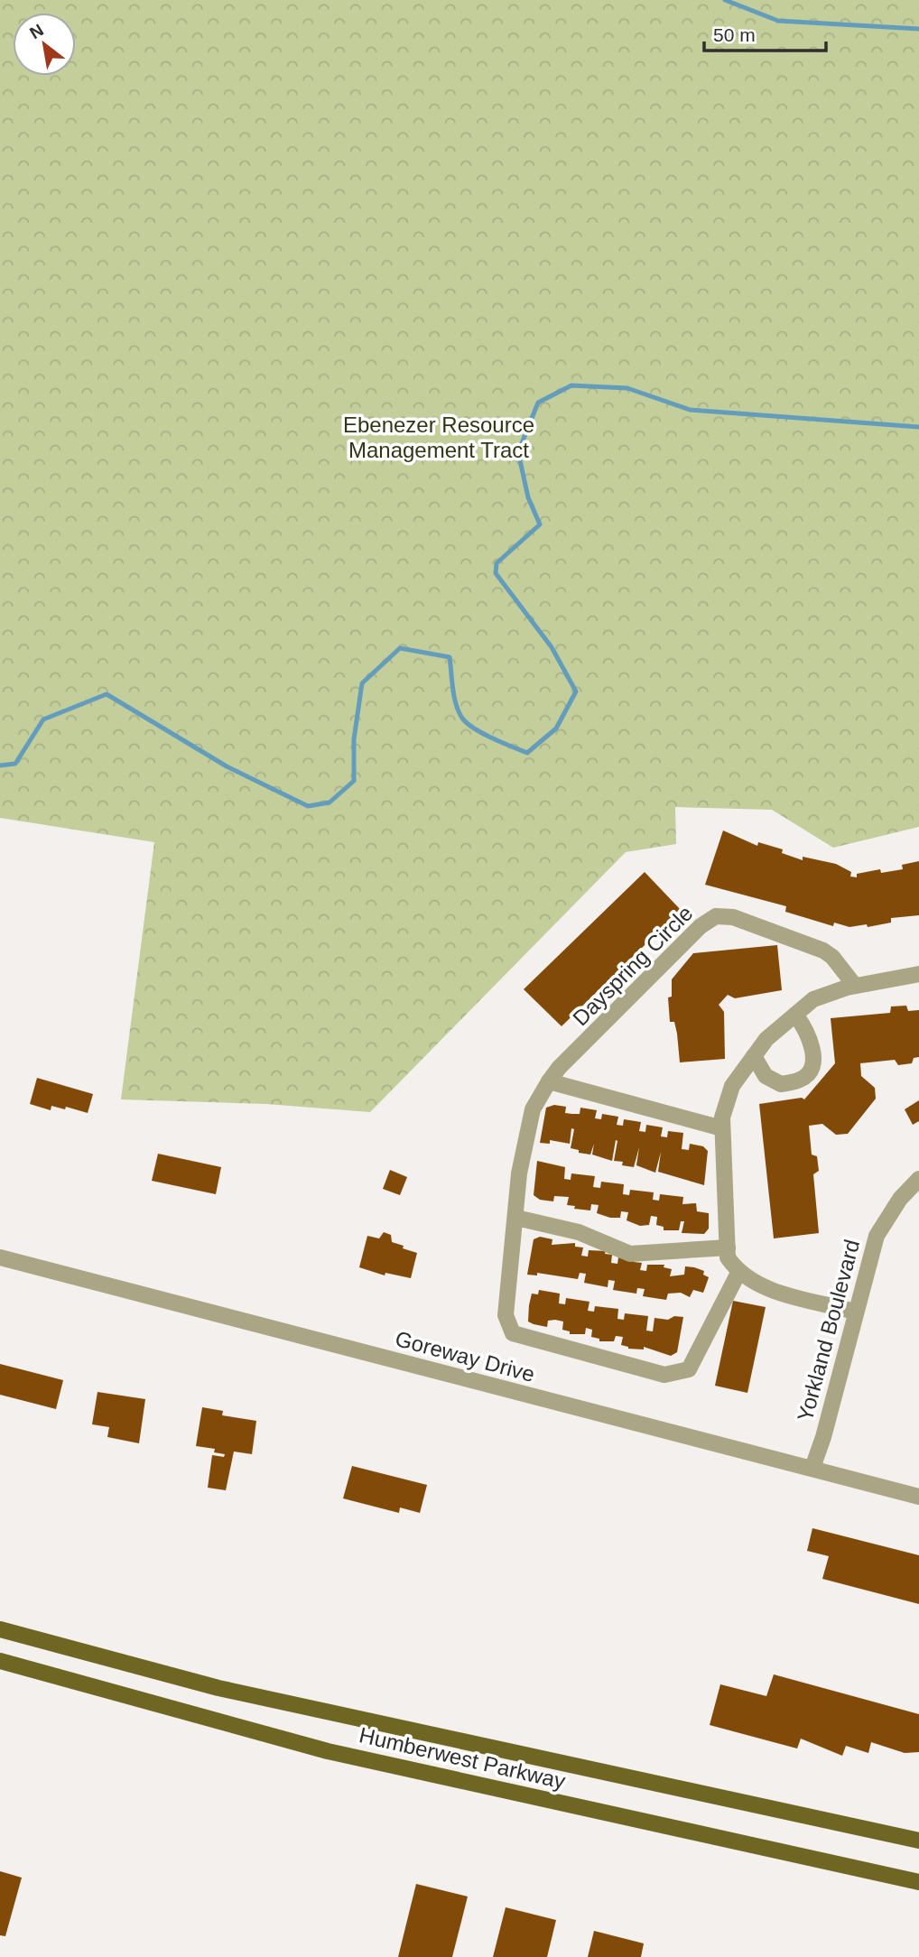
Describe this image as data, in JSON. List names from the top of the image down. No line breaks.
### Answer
{"streets":{"main road":["Humberwest Parkway"],"street":["Dayspring Circle","Yorkland Boulevard","Goreway Drive"]},"crossings":[["Yorkland Boulevard","Goreway Drive"]],"parks":["Ebenezer Resource Management Tract"],"scale_bar":"50 m","north":"top left"}
